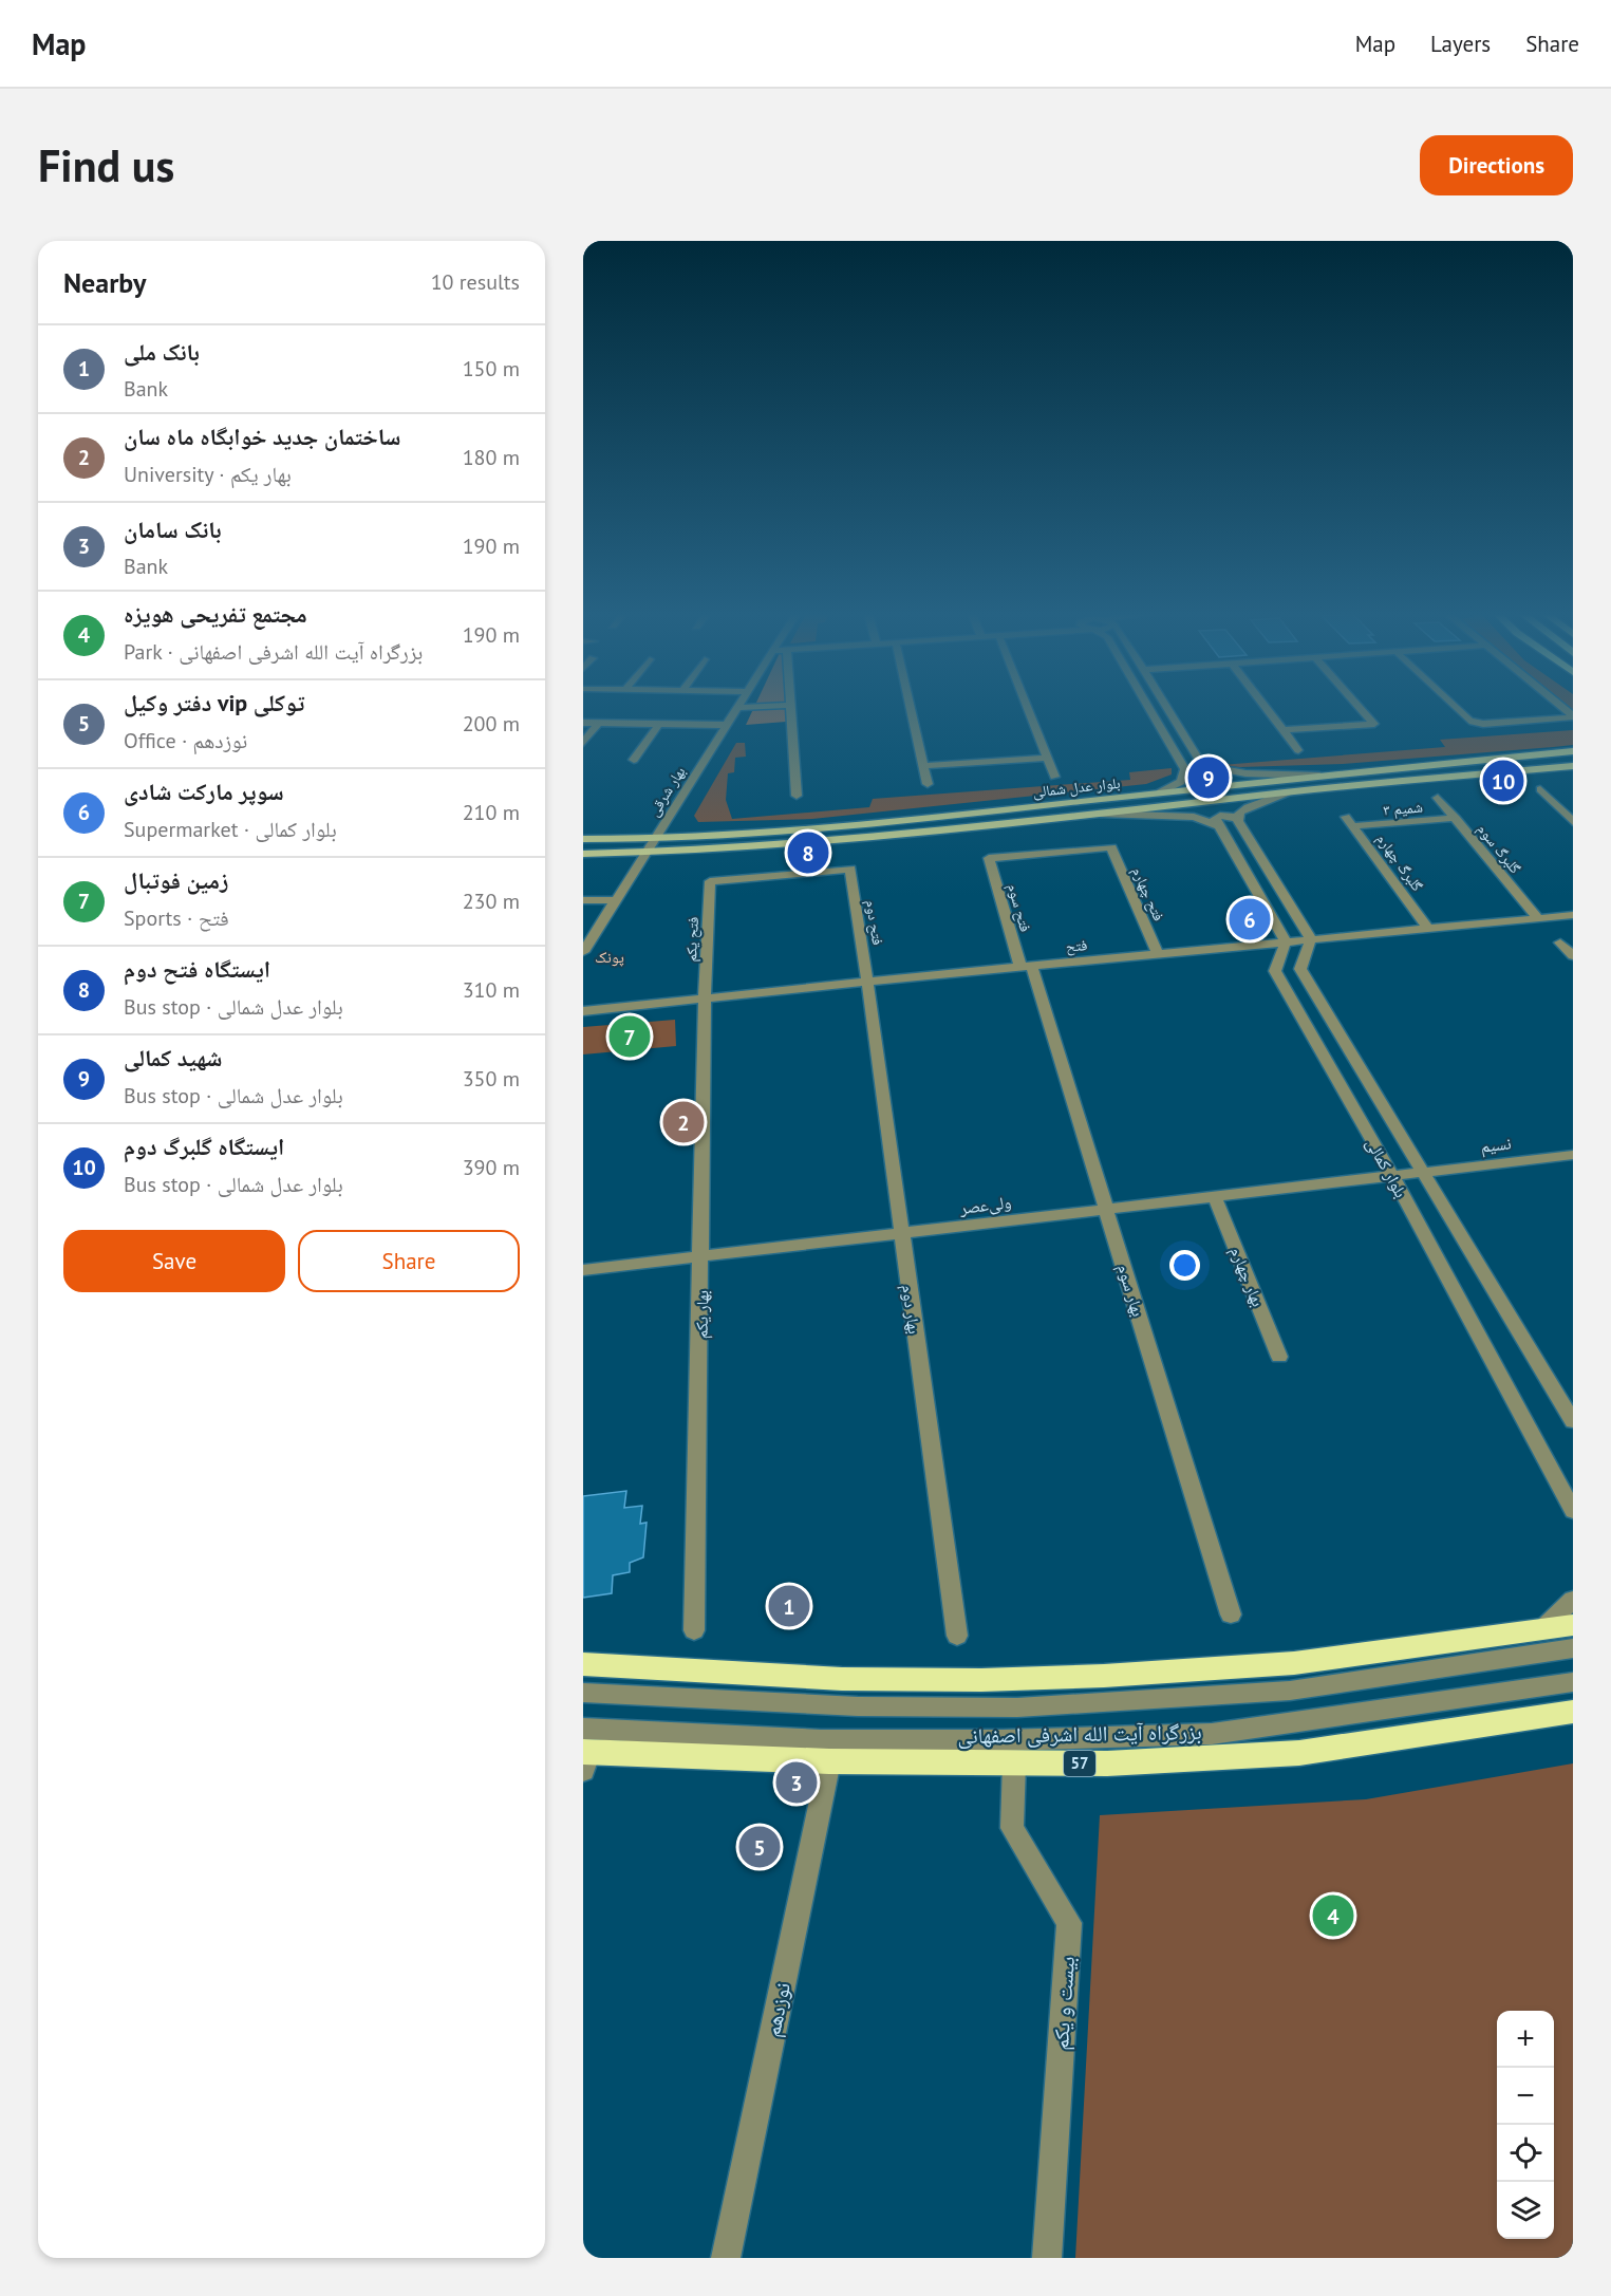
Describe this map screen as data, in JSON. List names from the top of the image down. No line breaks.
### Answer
{"streets":{"highway":["بزرگراه آیت الله اشرفی اصفهانی","57"],"main road":["بلوار عدل شمالی"],"street":["بهار شرقی","شمیم ۳","گلبرگ سوم","گلبرگ چهارم","فتح چهارم","فتح سوم","فتح دوم","فتح یکم","فتح","نسیم","بلوار کمالی","ولی‌عصر","بهار چهارم","بهار سوم","بهار دوم","بهار یکم","بیست و یکم","نوزدهم"]},"crossings":[["بلوار عدل شمالی","بهار شرقی"],["شمیم ۳","گلبرگ سوم"],["شمیم ۳","گلبرگ چهارم"],["گلبرگ سوم","فتح"],["گلبرگ چهارم","فتح"],["فتح چهارم","فتح سوم"],["فتح چهارم","فتح"],["فتح سوم","فتح"],["فتح سوم","بهار سوم"],["فتح دوم","فتح یکم"],["فتح دوم","فتح"],["فتح دوم","بهار دوم"],["فتح یکم","فتح"],["فتح یکم","بهار یکم"],["فتح","بلوار کمالی"],["فتح","بهار سوم"],["فتح","بهار دوم"],["فتح","بهار یکم"],["نسیم","بلوار کمالی"],["نسیم","ولی‌عصر"],["بلوار کمالی","ولی‌عصر"],["ولی‌عصر","بهار چهارم"],["ولی‌عصر","بهار سوم"],["ولی‌عصر","بهار دوم"],["ولی‌عصر","بهار یکم"],["بزرگراه آیت الله اشرفی اصفهانی","بیست و یکم"],["بزرگراه آیت الله اشرفی اصفهانی","نوزدهم"]],"districts":["پونک"],"page":{"header":"Map","nav":["Map","Layers","Share"],"buttons":["Directions",["Save","Share"]],"title":"Find us","heading":["Nearby","10 results"],"list":[{"mark":"1","name":"بانک ملی","note":"Bank","value":"150 m"},{"mark":"2","name":"ساختمان جدید خوابگاه ماه سان","note":"University · بهار یکم","value":"180 m"},{"mark":"3","name":"بانک سامان","note":"Bank","value":"190 m"},{"mark":"4","name":"مجتمع تفریحی هویزه","note":"Park · بزرگراه آیت الله اشرفی اصفهانی","value":"190 m"},{"mark":"5","name":"دفتر وکیل vip توکلی","note":"Office · نوزدهم","value":"200 m"},{"mark":"6","name":"سوپر مارکت شادی","note":"Supermarket · بلوار کمالی","value":"210 m"},{"mark":"7","name":"زمین فوتبال","note":"Sports · فتح","value":"230 m"},{"mark":"8","name":"ایستگاه فتح دوم","note":"Bus stop · بلوار عدل شمالی","value":"310 m"},{"mark":"9","name":"شهید کمالی","note":"Bus stop · بلوار عدل شمالی","value":"350 m"},{"mark":"10","name":"ایستگاه گلبرگ دوم","note":"Bus stop · بلوار عدل شمالی","value":"390 m"}],"pins":["9","10","8","6","7","2","1","3","5","4"],"map_buttons":["+","−"]}}
